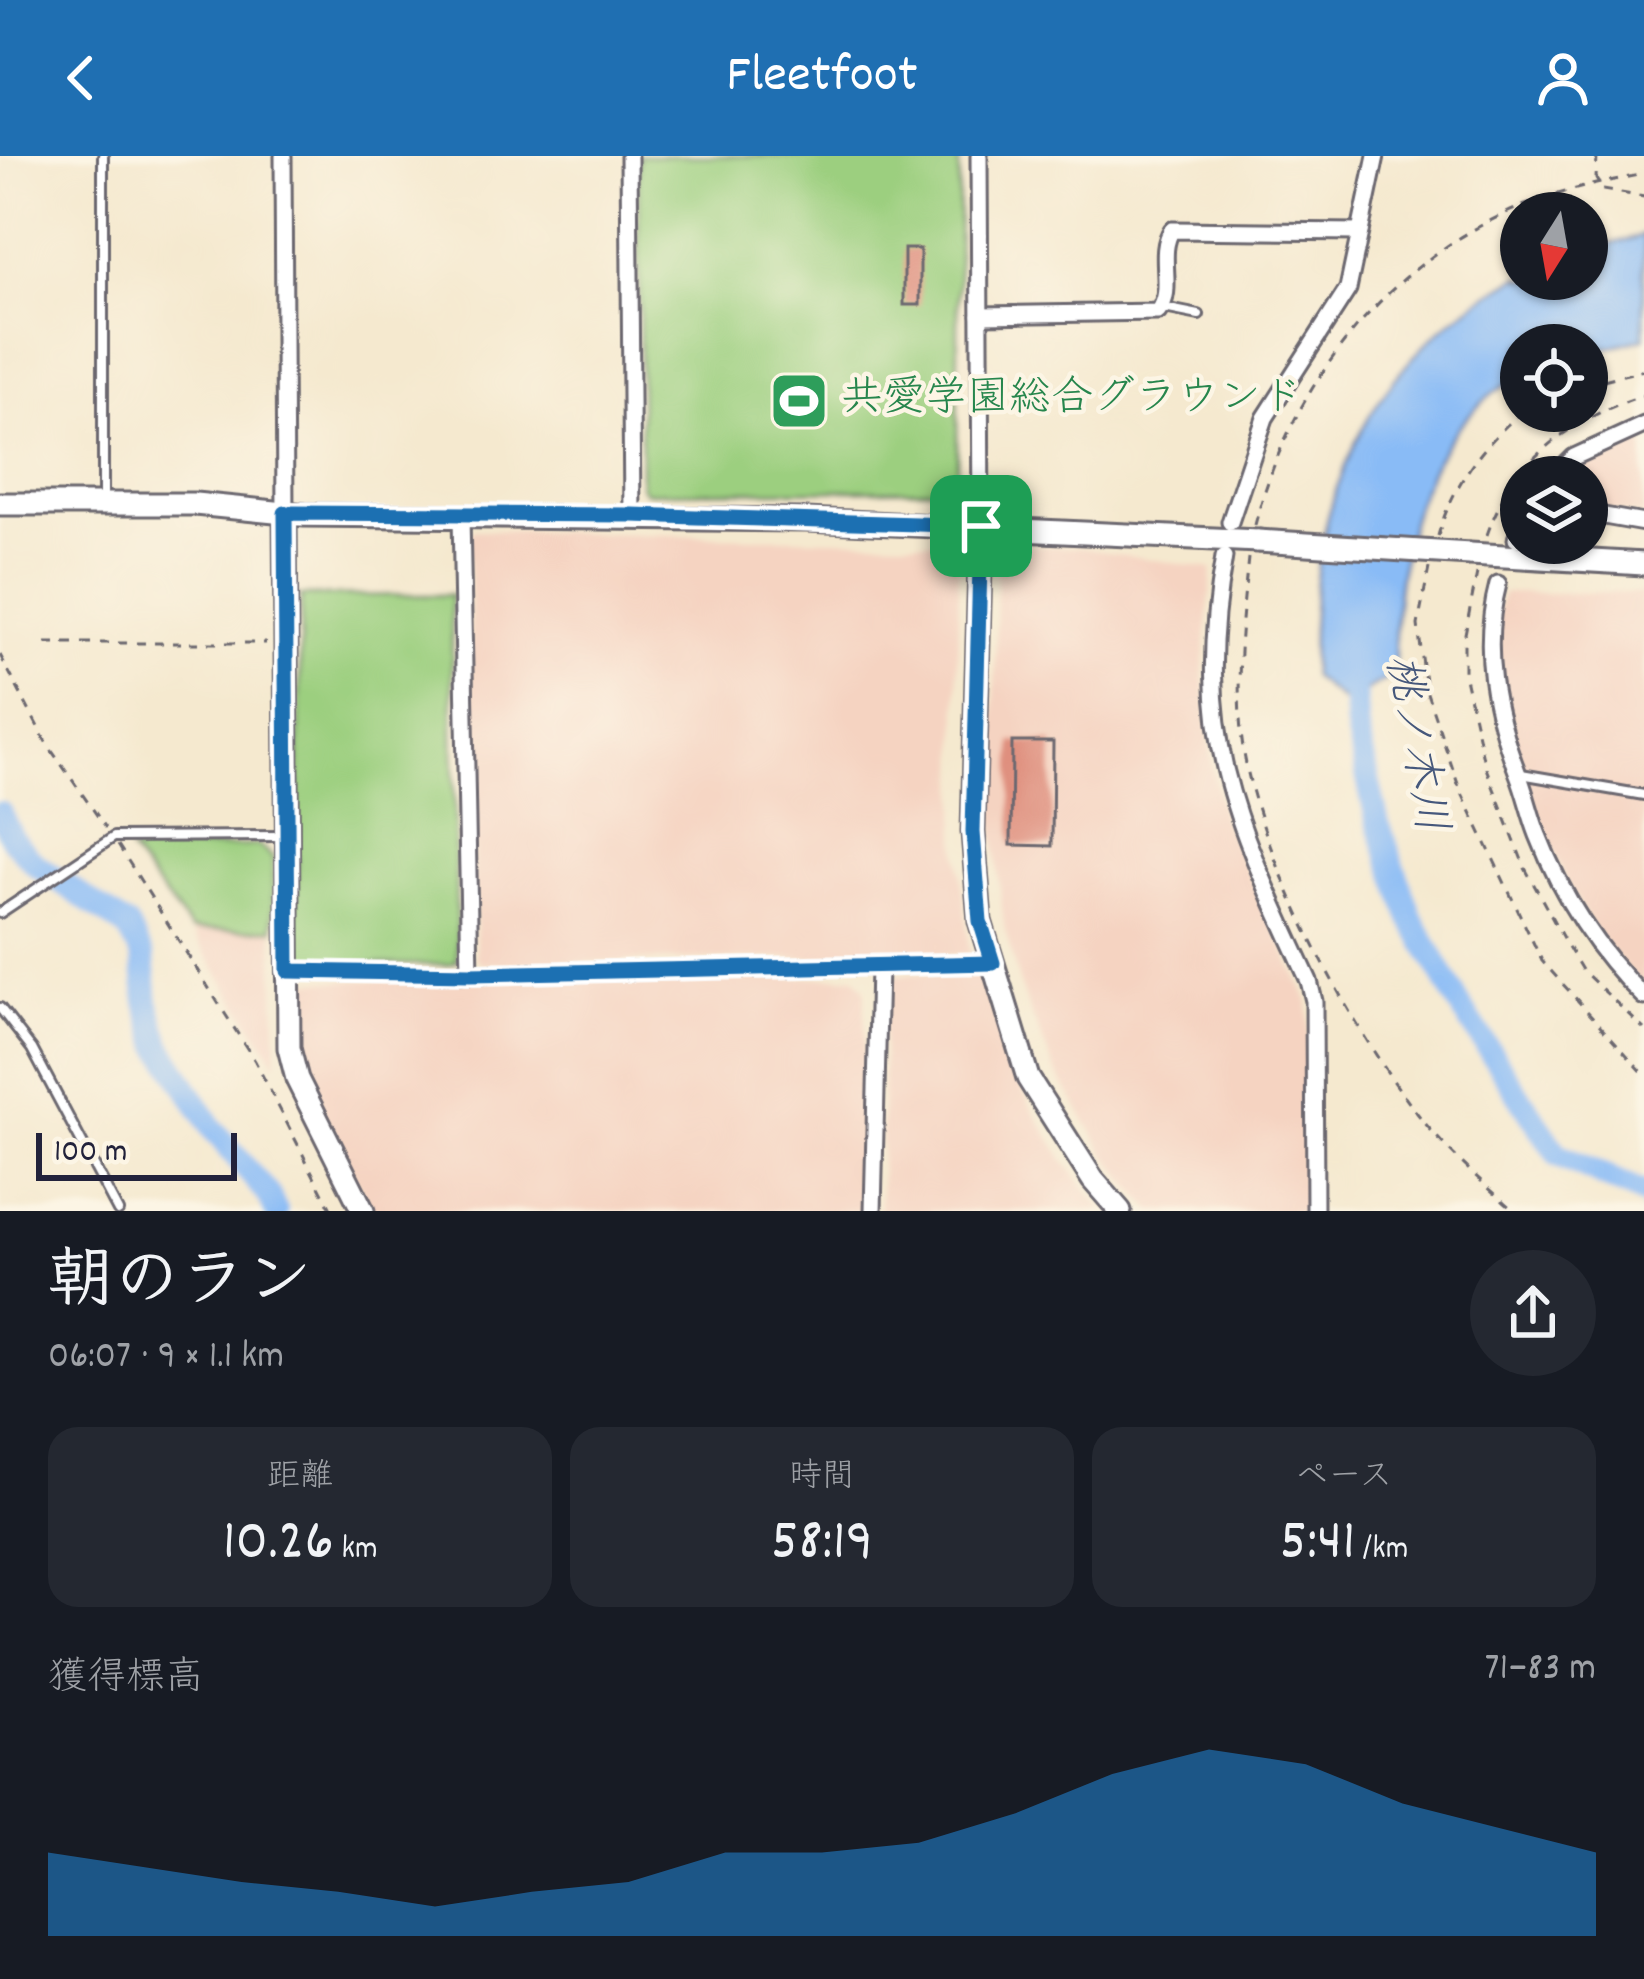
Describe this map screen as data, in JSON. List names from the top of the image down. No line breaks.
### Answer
{"water":["桃ノ木川"],"places":{"sports":["共愛学園総合グラウンド"]},"scale_bar":"100 m","north":"bottom","page":{"header":"Fleetfoot","scale":"100 m","heading":["朝のラン","06:07 · 9 × 1.1 km"],"stats":[["距離","10.26 km"],["時間","58:19"],["ペース","5:41 /km"]],"chart":["獲得標高","71–83 m"]}}
